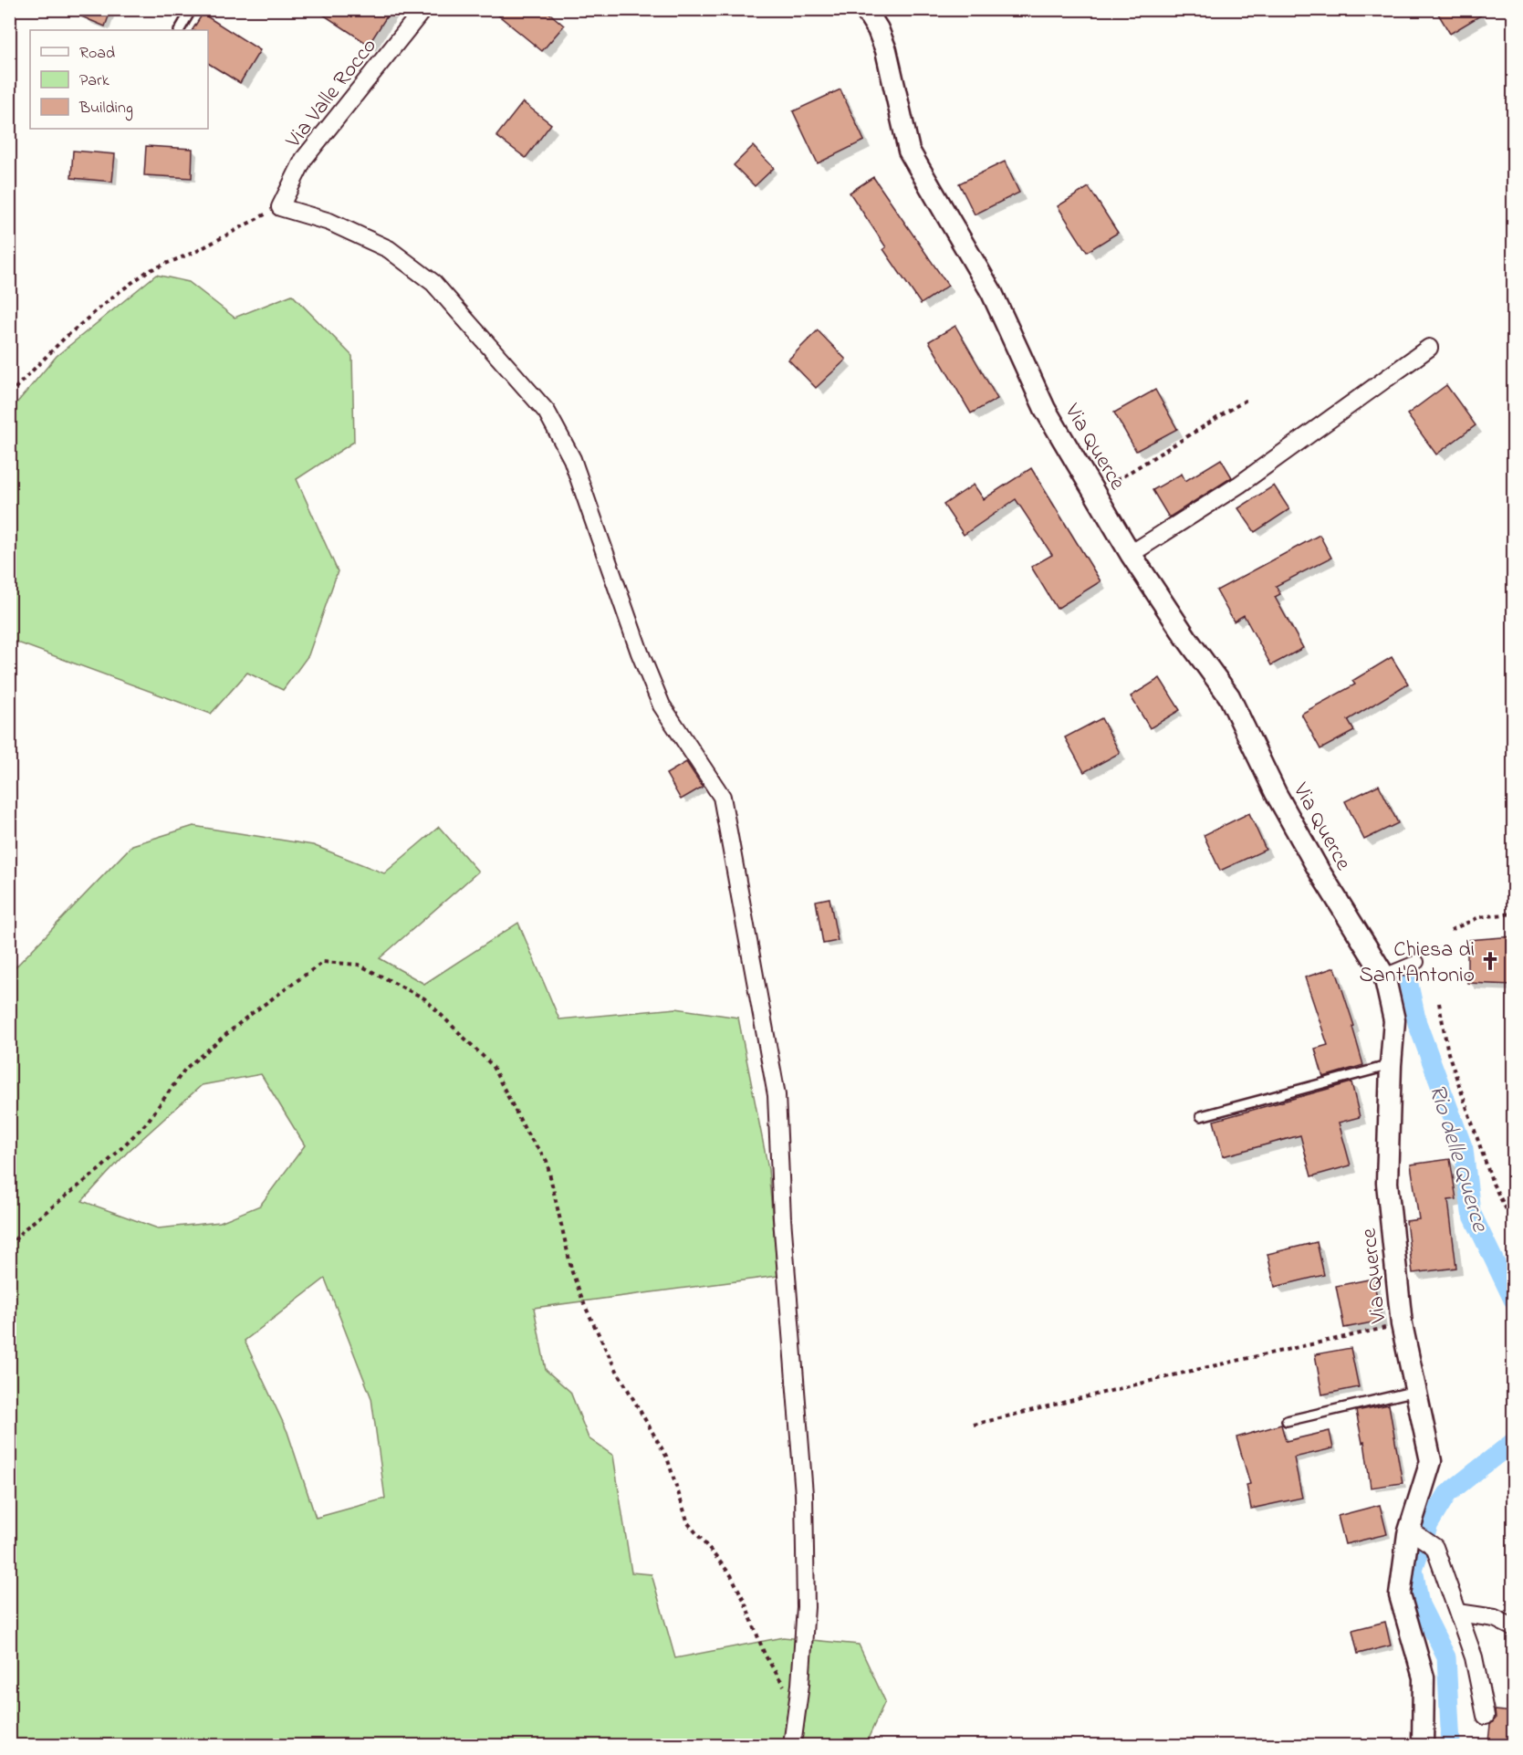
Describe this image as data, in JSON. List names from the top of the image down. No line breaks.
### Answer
{"streets":{"street":["Via Valle Rocco","Via Querce"]},"water":["Rio delle Querce"],"places":{"church":["Chiesa di Sant'Antonio"]},"legend":["Road","Park","Building"]}
